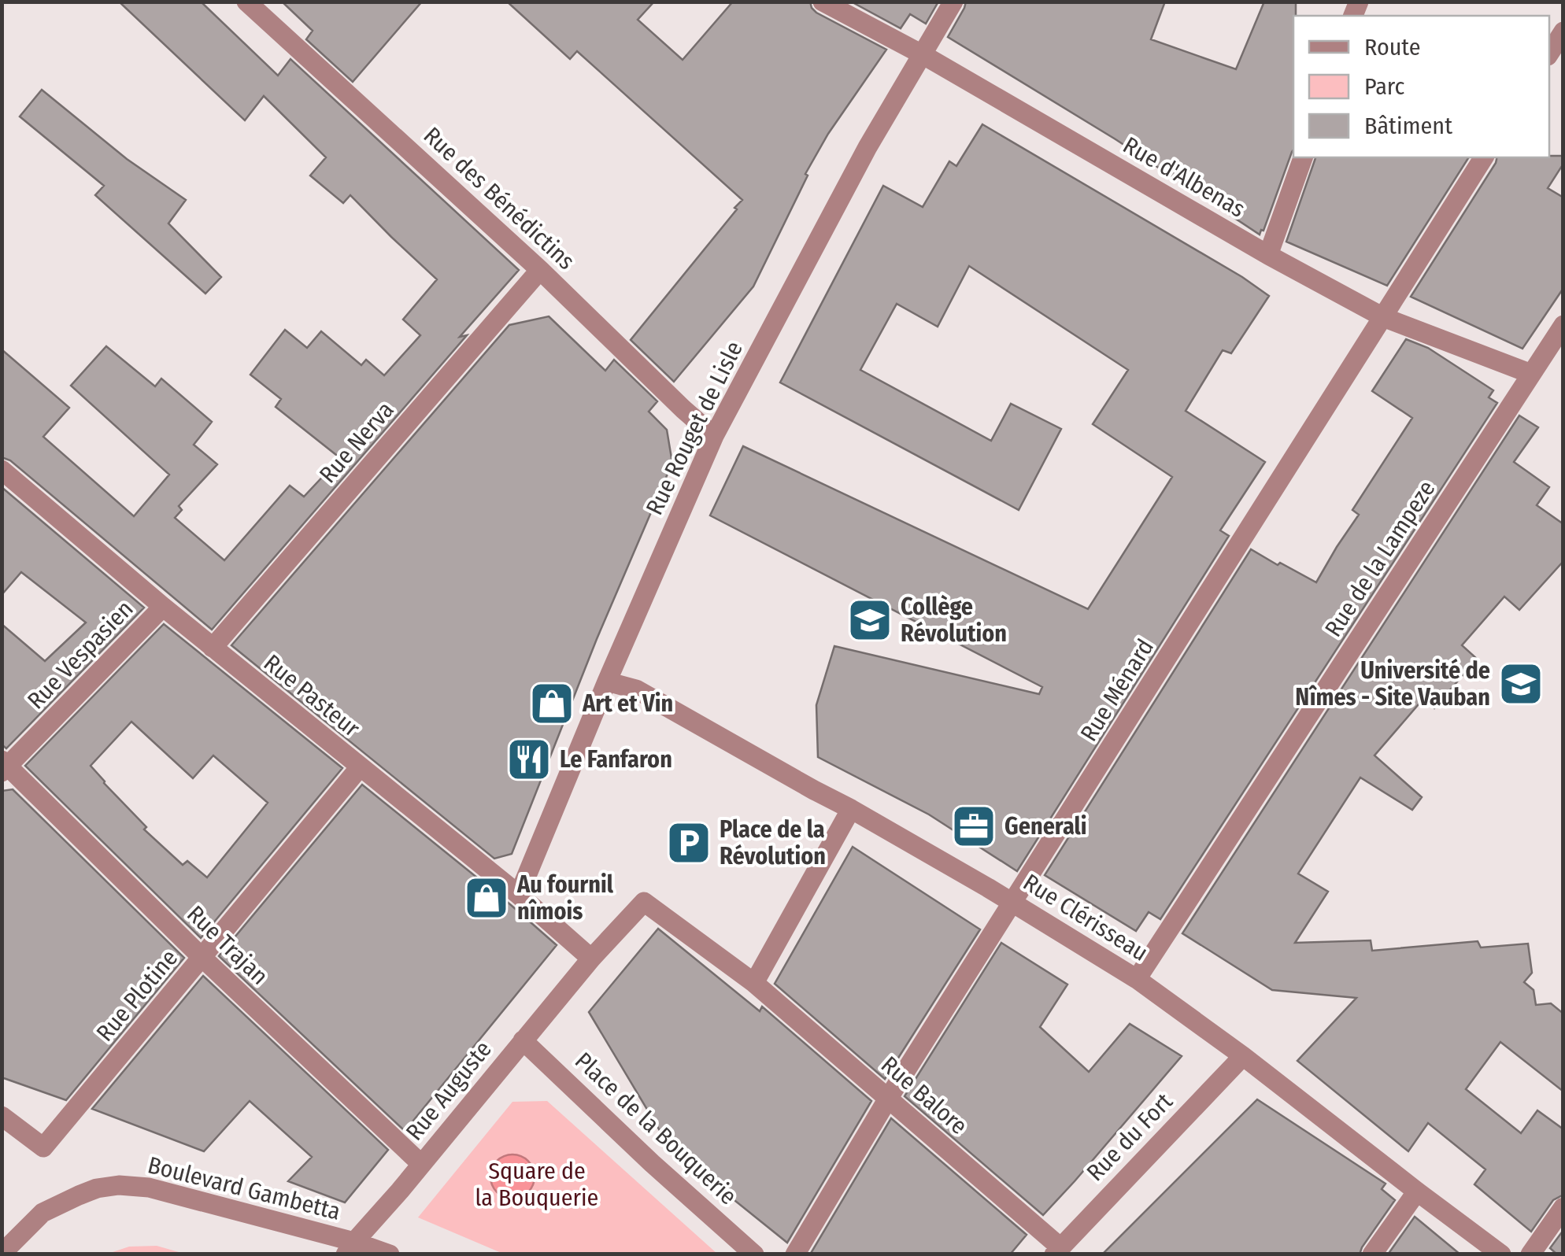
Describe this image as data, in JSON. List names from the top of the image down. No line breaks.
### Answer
{"streets":{"street":["Rue d'Albenas","Rue des Bénédictins","Rue Rouget de Lisle","Rue Nerva","Rue de la Lampeze","Rue Vespasien","Rue Ménard","Rue Pasteur","Rue Clérisseau","Rue Trajan","Rue Plotine","Rue Auguste","Rue Balore","Place de la Bouquerie","Rue du Fort","Boulevard Gambetta"]},"crossings":[["Rue d'Albenas","Rue Rouget de Lisle"],["Rue d'Albenas","Rue de la Lampeze"],["Rue d'Albenas","Rue Ménard"],["Rue des Bénédictins","Rue Rouget de Lisle"],["Rue des Bénédictins","Rue Nerva"],["Rue Rouget de Lisle","Rue Pasteur"],["Rue Rouget de Lisle","Rue Clérisseau"],["Rue Nerva","Rue Pasteur"],["Rue de la Lampeze","Rue Clérisseau"],["Rue Vespasien","Rue Pasteur"],["Rue Vespasien","Rue Trajan"],["Rue Ménard","Rue Clérisseau"],["Rue Ménard","Rue Balore"],["Rue Pasteur","Rue Plotine"],["Rue Pasteur","Rue Auguste"],["Rue Clérisseau","Rue du Fort"],["Rue Trajan","Rue Plotine"],["Rue Trajan","Rue Auguste"],["Rue Auguste","Place de la Bouquerie"],["Rue Auguste","Boulevard Gambetta"],["Rue Balore","Rue du Fort"]],"parks":["Square de la Bouquerie"],"places":{"school or university":["Collège Révolution","Université de Nîmes - Site Vauban"],"shop":["Art et Vin","Au fournil nîmois"],"restaurant":["Le Fanfaron"],"office":["Generali"],"parking":["Place de la Révolution"]},"legend":["Route","Parc","Bâtiment"]}
